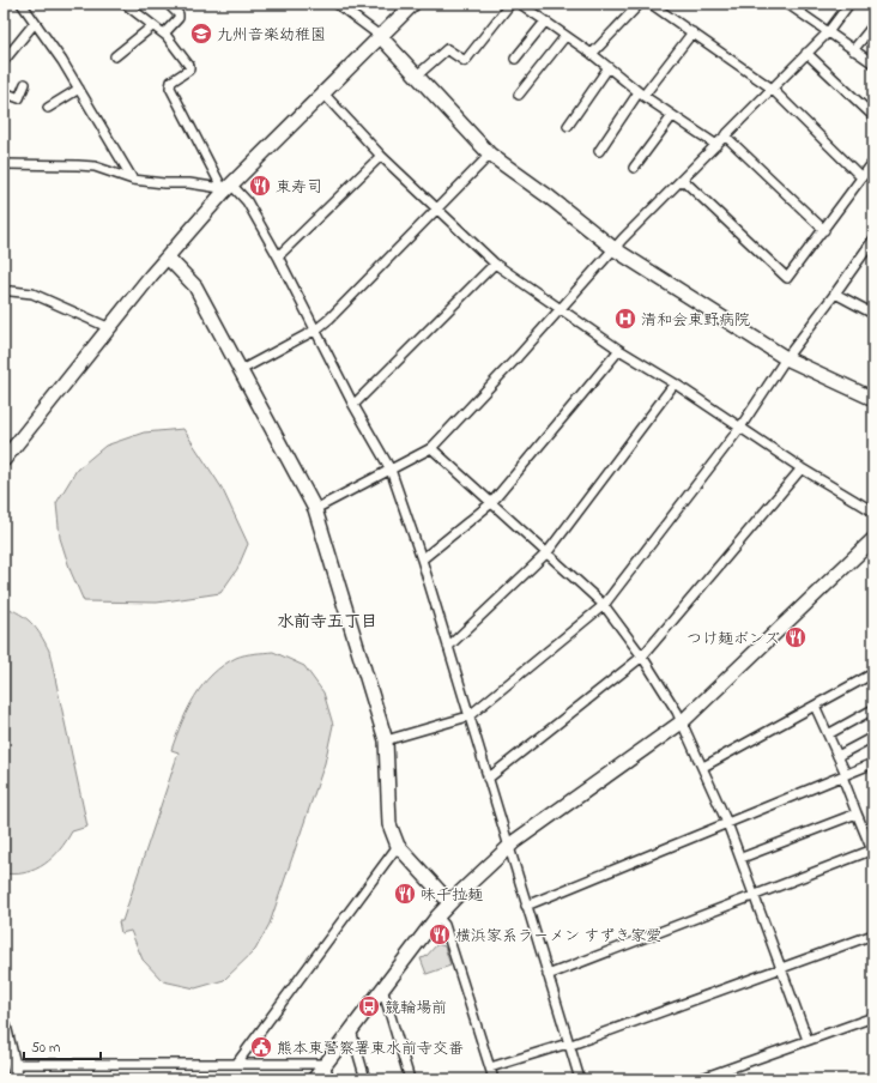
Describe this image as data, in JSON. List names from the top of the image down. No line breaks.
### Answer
{"districts":["水前寺五丁目"],"places":{"school or university":["九州音楽幼稚園"],"restaurant":["東寿司","つけ麺ボンズ","味千拉麺","横浜家系ラーメン すずき家愛"],"hospital":["清和会東野病院"],"bus stop":["競輪場前"],"public building":["熊本東警察署東水前寺交番"]},"scale_bar":"50 m"}
